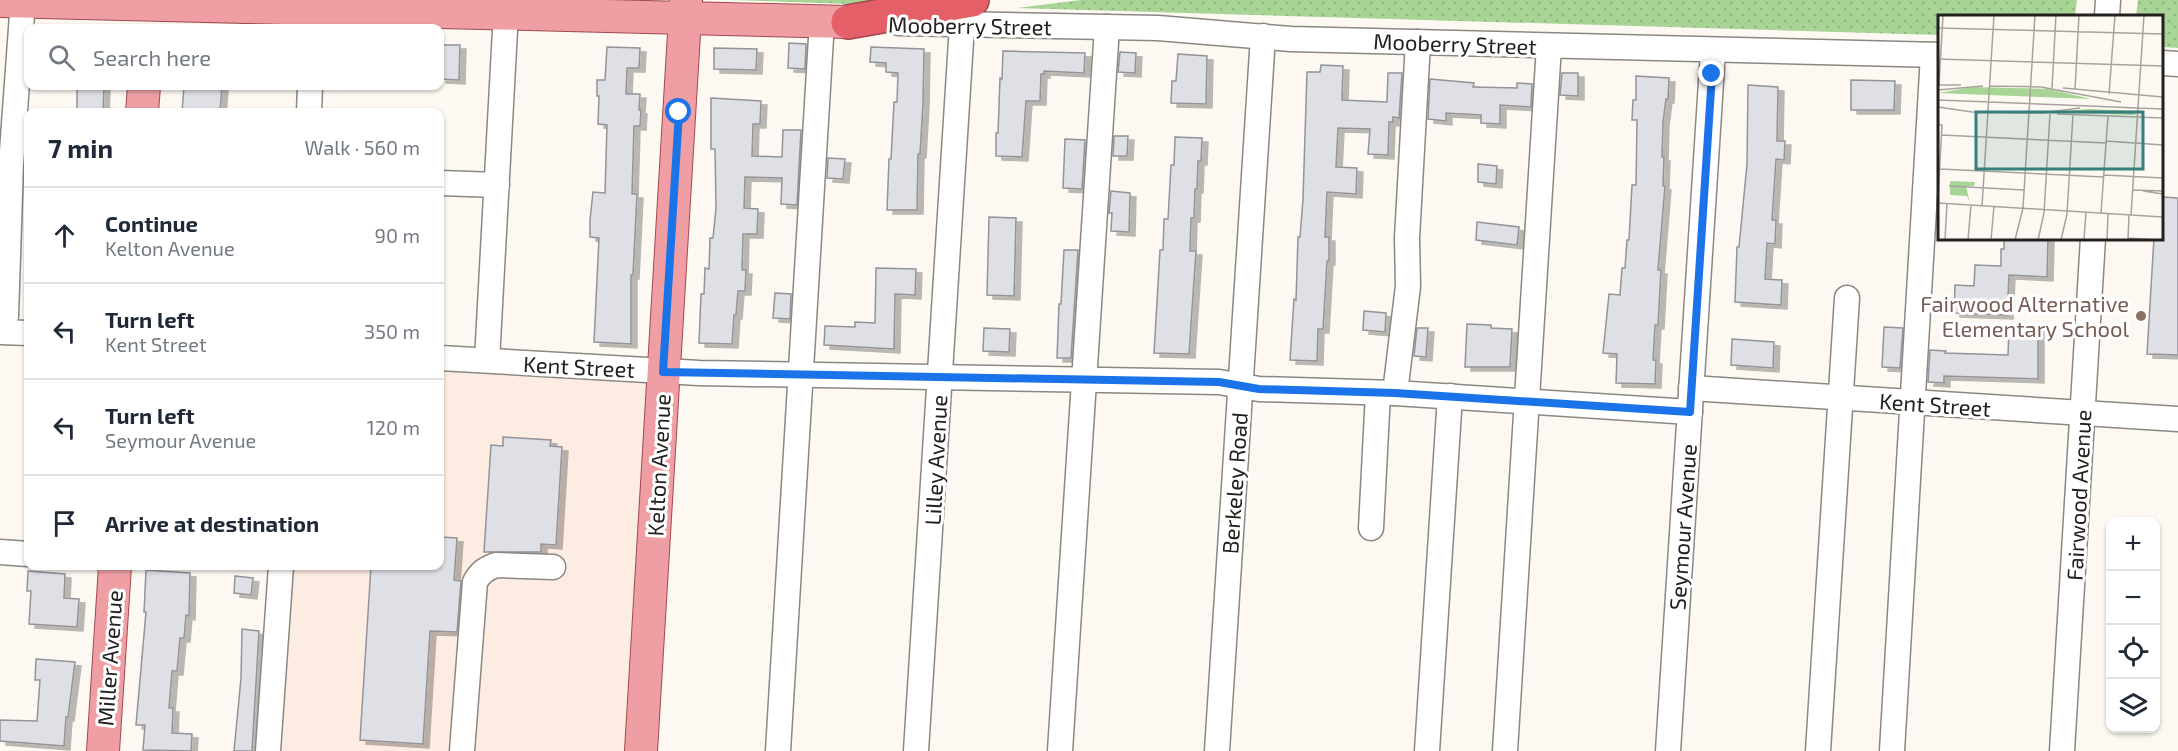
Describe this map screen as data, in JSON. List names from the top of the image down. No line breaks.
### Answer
{"streets":{"main road":["Kelton Avenue","Miller Avenue"],"street":["Mooberry Street","Kent Street","Lilley Avenue","Berkeley Road","Fairwood Avenue","Seymour Avenue"]},"crossings":[["Mooberry Street","Lilley Avenue"],["Mooberry Street","Berkeley Road"],["Mooberry Street","Seymour Avenue"],["Kent Street","Lilley Avenue"],["Kent Street","Kelton Avenue"],["Kent Street","Berkeley Road"],["Kent Street","Fairwood Avenue"],["Kent Street","Seymour Avenue"]],"places":["Fairwood Alternative Elementary School"],"page":{"search":"Search here","heading":["7 min","Walk · 560 m"],"list":[["Continue","Kelton Avenue","90 m"],["Turn left","Kent Street","350 m"],["Turn left","Seymour Avenue","120 m"],"Arrive at destination"],"map_buttons":["+","−"]}}
